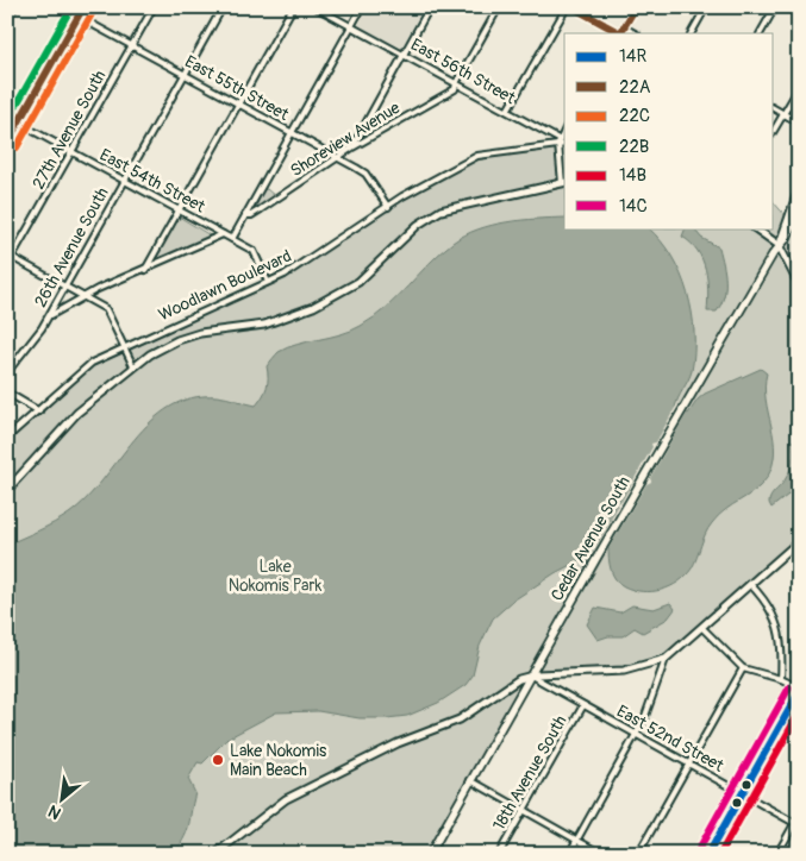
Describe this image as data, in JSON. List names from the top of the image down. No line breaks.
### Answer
{"streets":{"highway":["Cedar Avenue South"],"street":["East 56th Street","East 55th Street","27th Avenue South","Shoreview Avenue","East 54th Street","26th Avenue South","Woodlawn Boulevard","East 52nd Street","18th Avenue South"]},"crossings":[["East 56th Street","Shoreview Avenue"],["East 56th Street","Woodlawn Boulevard"],["East 55th Street","27th Avenue South"],["East 55th Street","Shoreview Avenue"],["East 55th Street","26th Avenue South"],["East 55th Street","Woodlawn Boulevard"],["27th Avenue South","East 54th Street"],["East 54th Street","26th Avenue South"],["East 54th Street","Woodlawn Boulevard"],["Cedar Avenue South","East 52nd Street"],["East 52nd Street","18th Avenue South"]],"parks":["Lake Nokomis Park"],"places":["Lake Nokomis Main Beach"],"lines":["transit line 22A","transit line 22B","transit line 22C","transit line 14C","transit line 14R","transit line 14B"],"legend":["14R","22A","22C","22B","14B","14C"],"north":"bottom left"}
